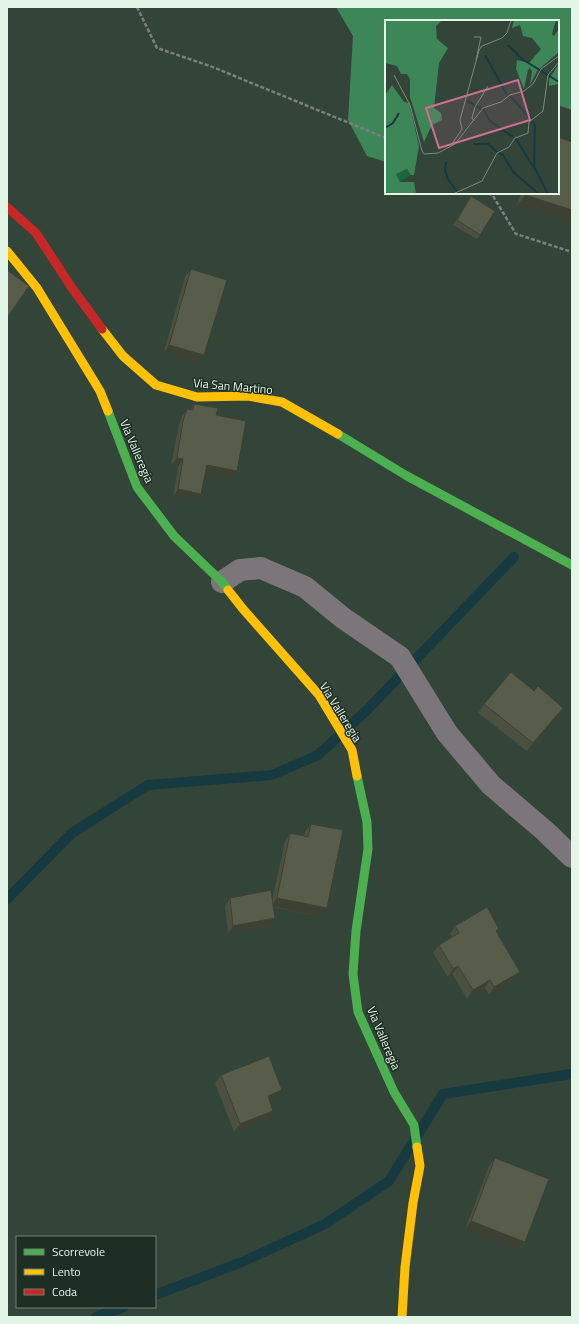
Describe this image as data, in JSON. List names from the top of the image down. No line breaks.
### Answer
{"streets":{"street":["Via San Martino","Via Valleregia"]},"legend":["Scorrevole","Lento","Coda"]}
